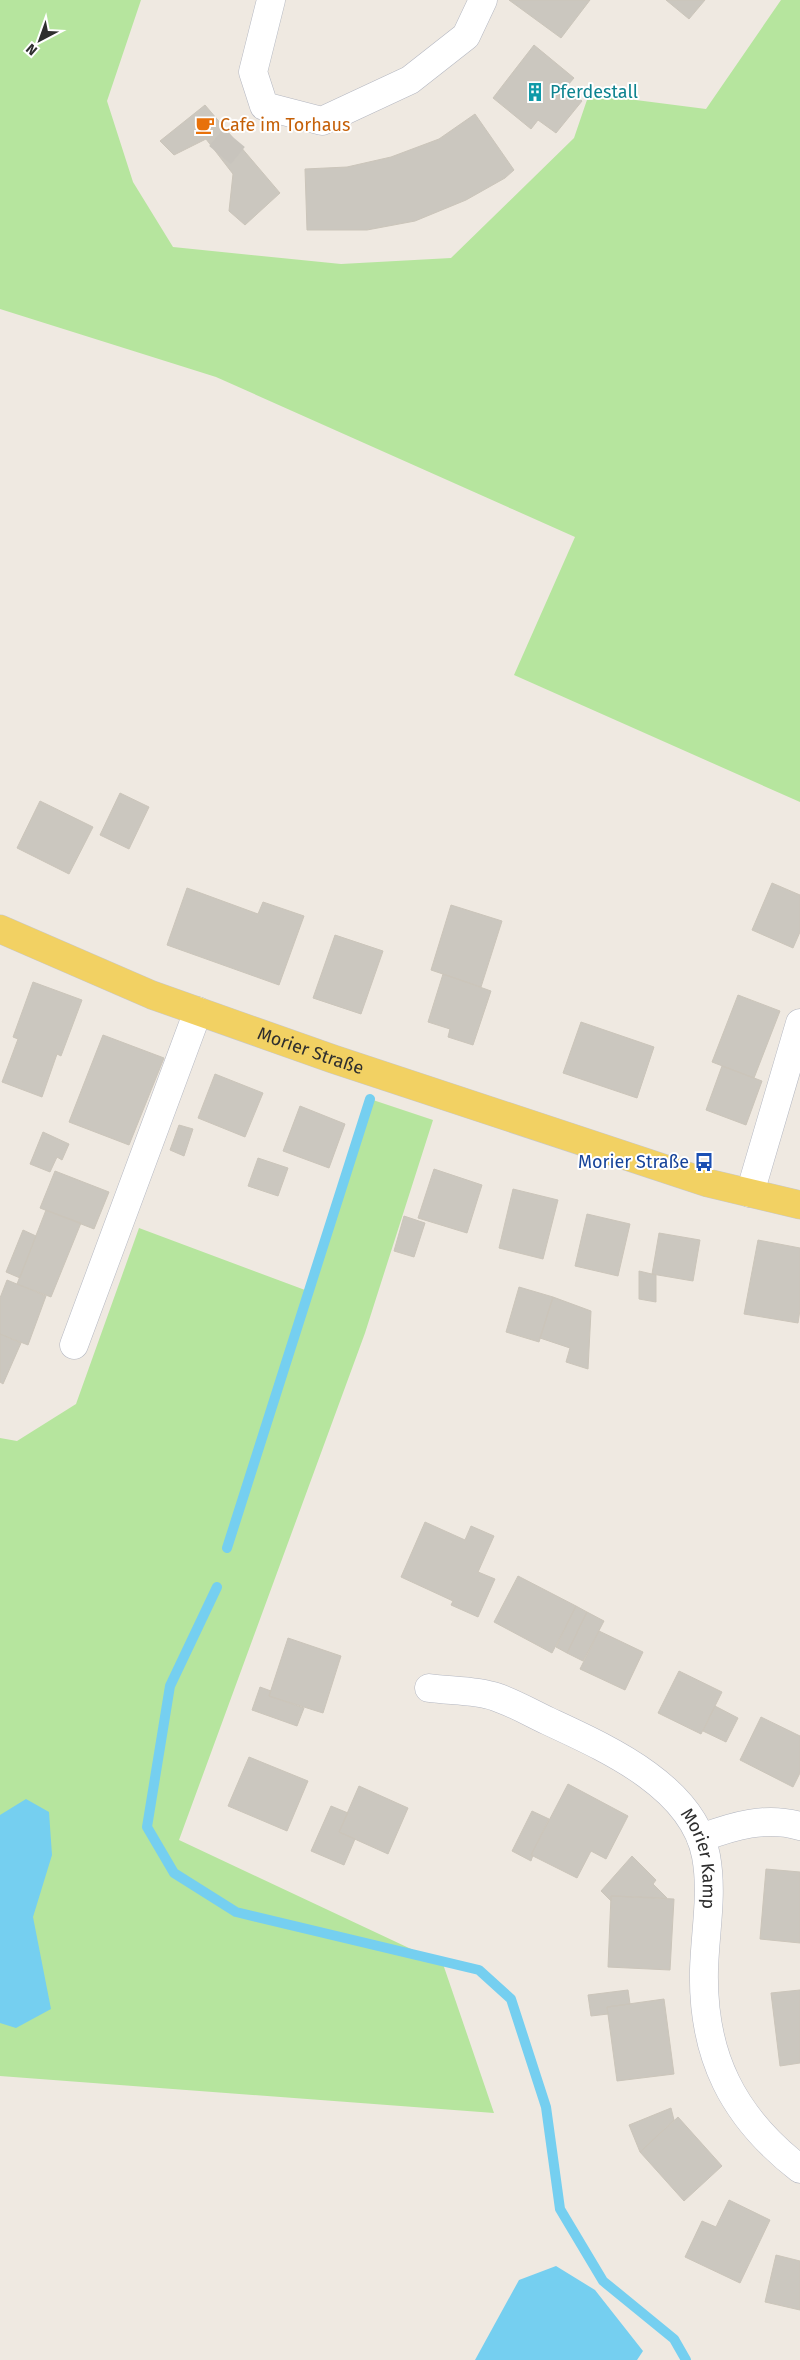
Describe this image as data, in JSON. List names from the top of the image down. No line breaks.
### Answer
{"streets":{"main road":["Morier Straße"],"street":["Morier Kamp"]},"places":{"building":["Pferdestall"],"cafe":["Cafe im Torhaus"],"bus stop":["Morier Straße"]},"north":"bottom left"}
